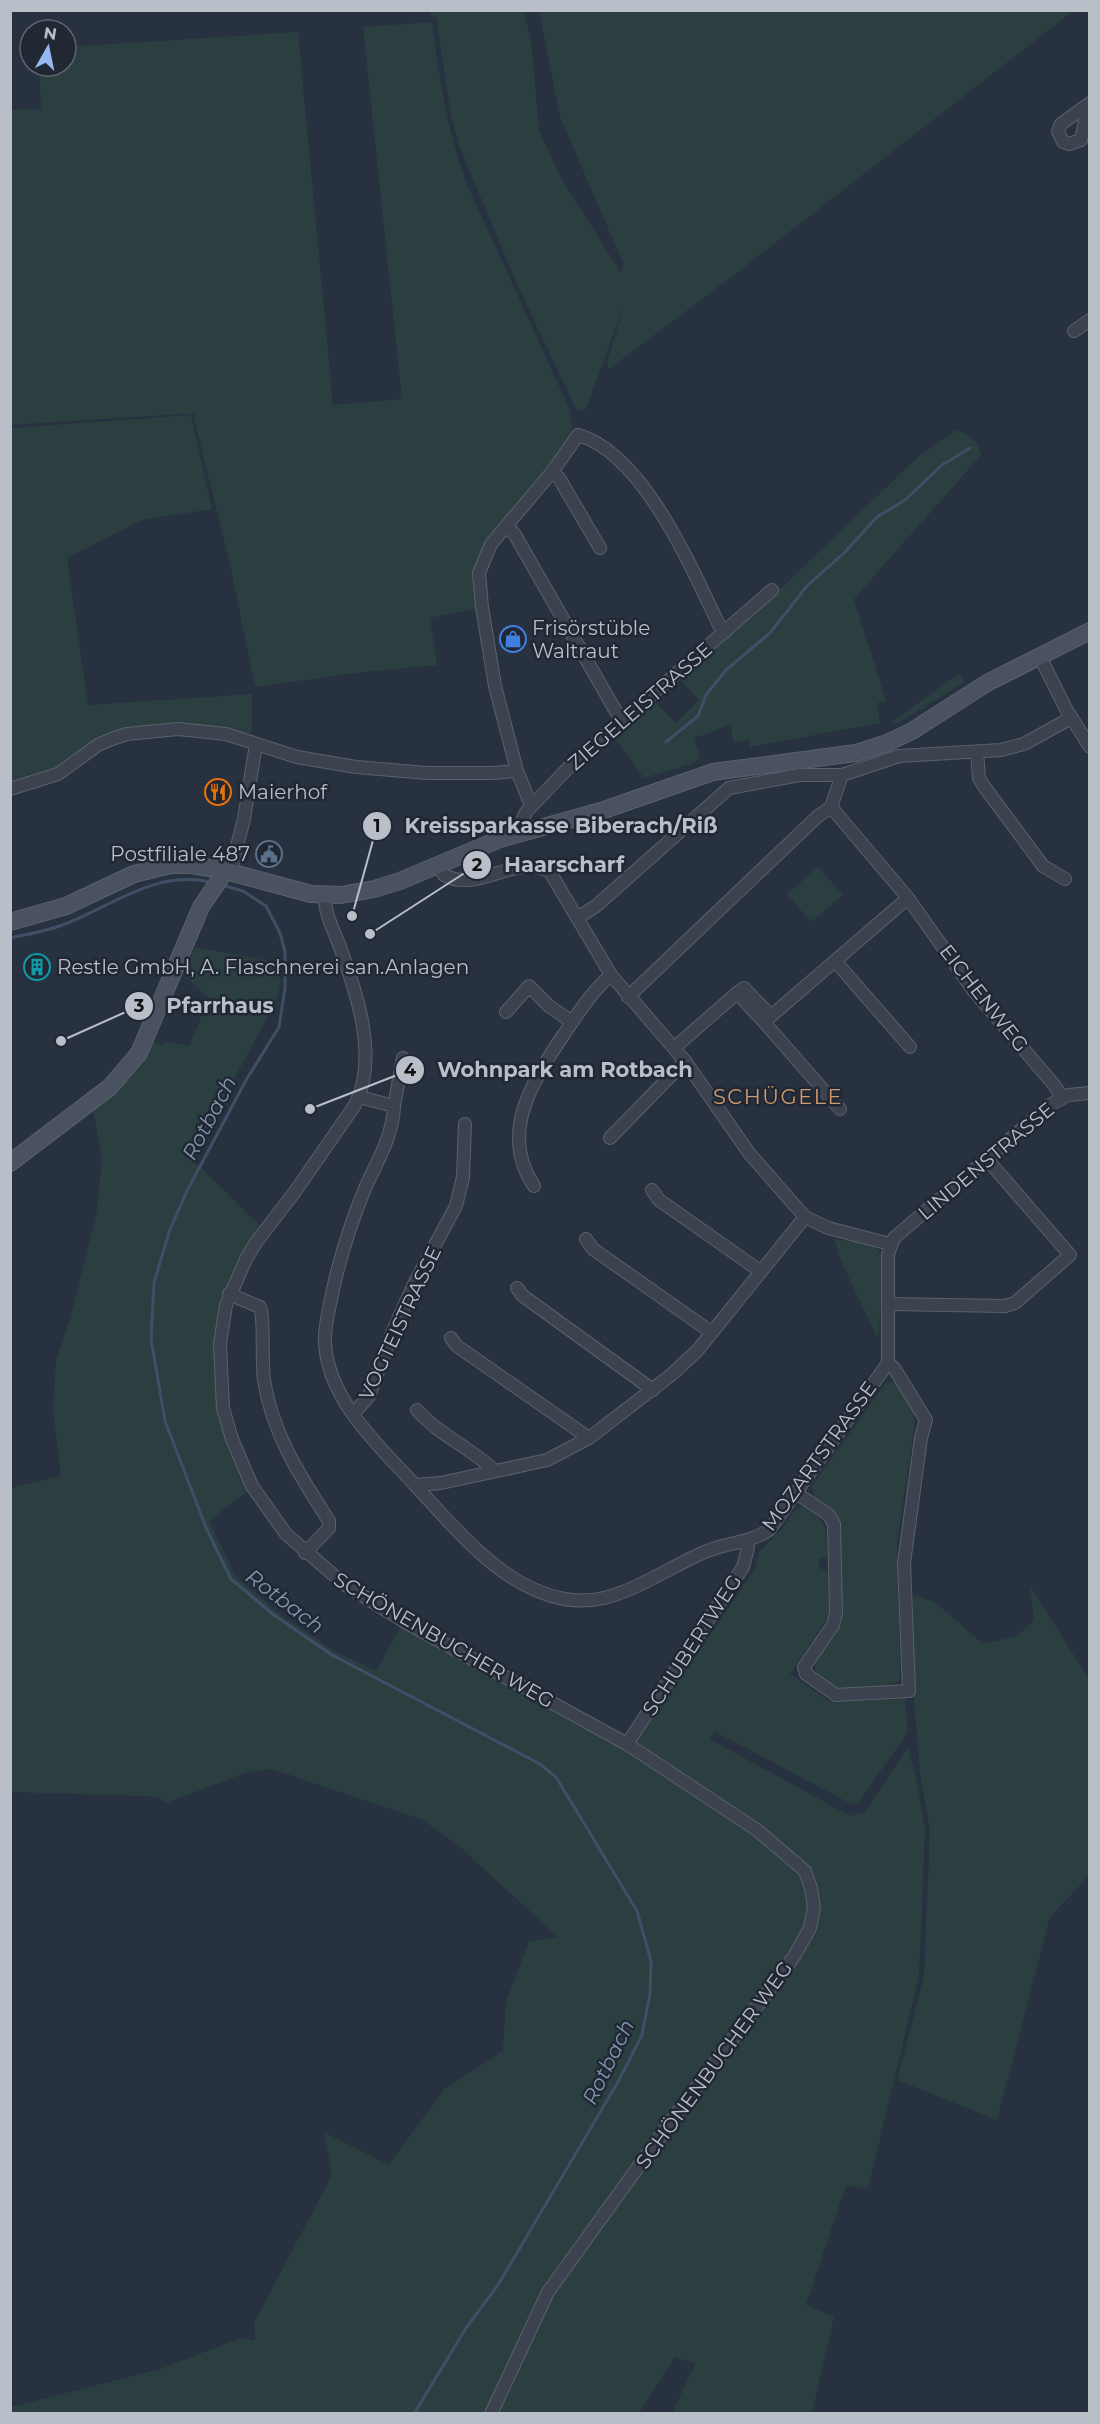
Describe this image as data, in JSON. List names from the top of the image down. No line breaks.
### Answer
{"streets":{"street":["ZIEGELEISTRASSE","EICHENWEG","LINDENSTRASSE","VOGTEISTRASSE","MOZARTSTRASSE","SCHÖNENBUCHER WEG","SCHUBERTWEG"]},"crossings":[["EICHENWEG","LINDENSTRASSE"],["LINDENSTRASSE","MOZARTSTRASSE"],["VOGTEISTRASSE","MOZARTSTRASSE"],["MOZARTSTRASSE","SCHUBERTWEG"],["SCHÖNENBUCHER WEG","SCHUBERTWEG"]],"districts":["SCHÜGELE"],"water":["Rotbach"],"places":{"shop":["Frisörstüble Waltraut"],"restaurant":["Maierhof"],"public building":["Postfiliale 487"],"other":["Kreissparkasse Biberach/Riß","Haarscharf","Pfarrhaus","Wohnpark am Rotbach"],"building":["Restle GmbH, A. Flaschnerei san.Anlagen"]},"north":"top"}
